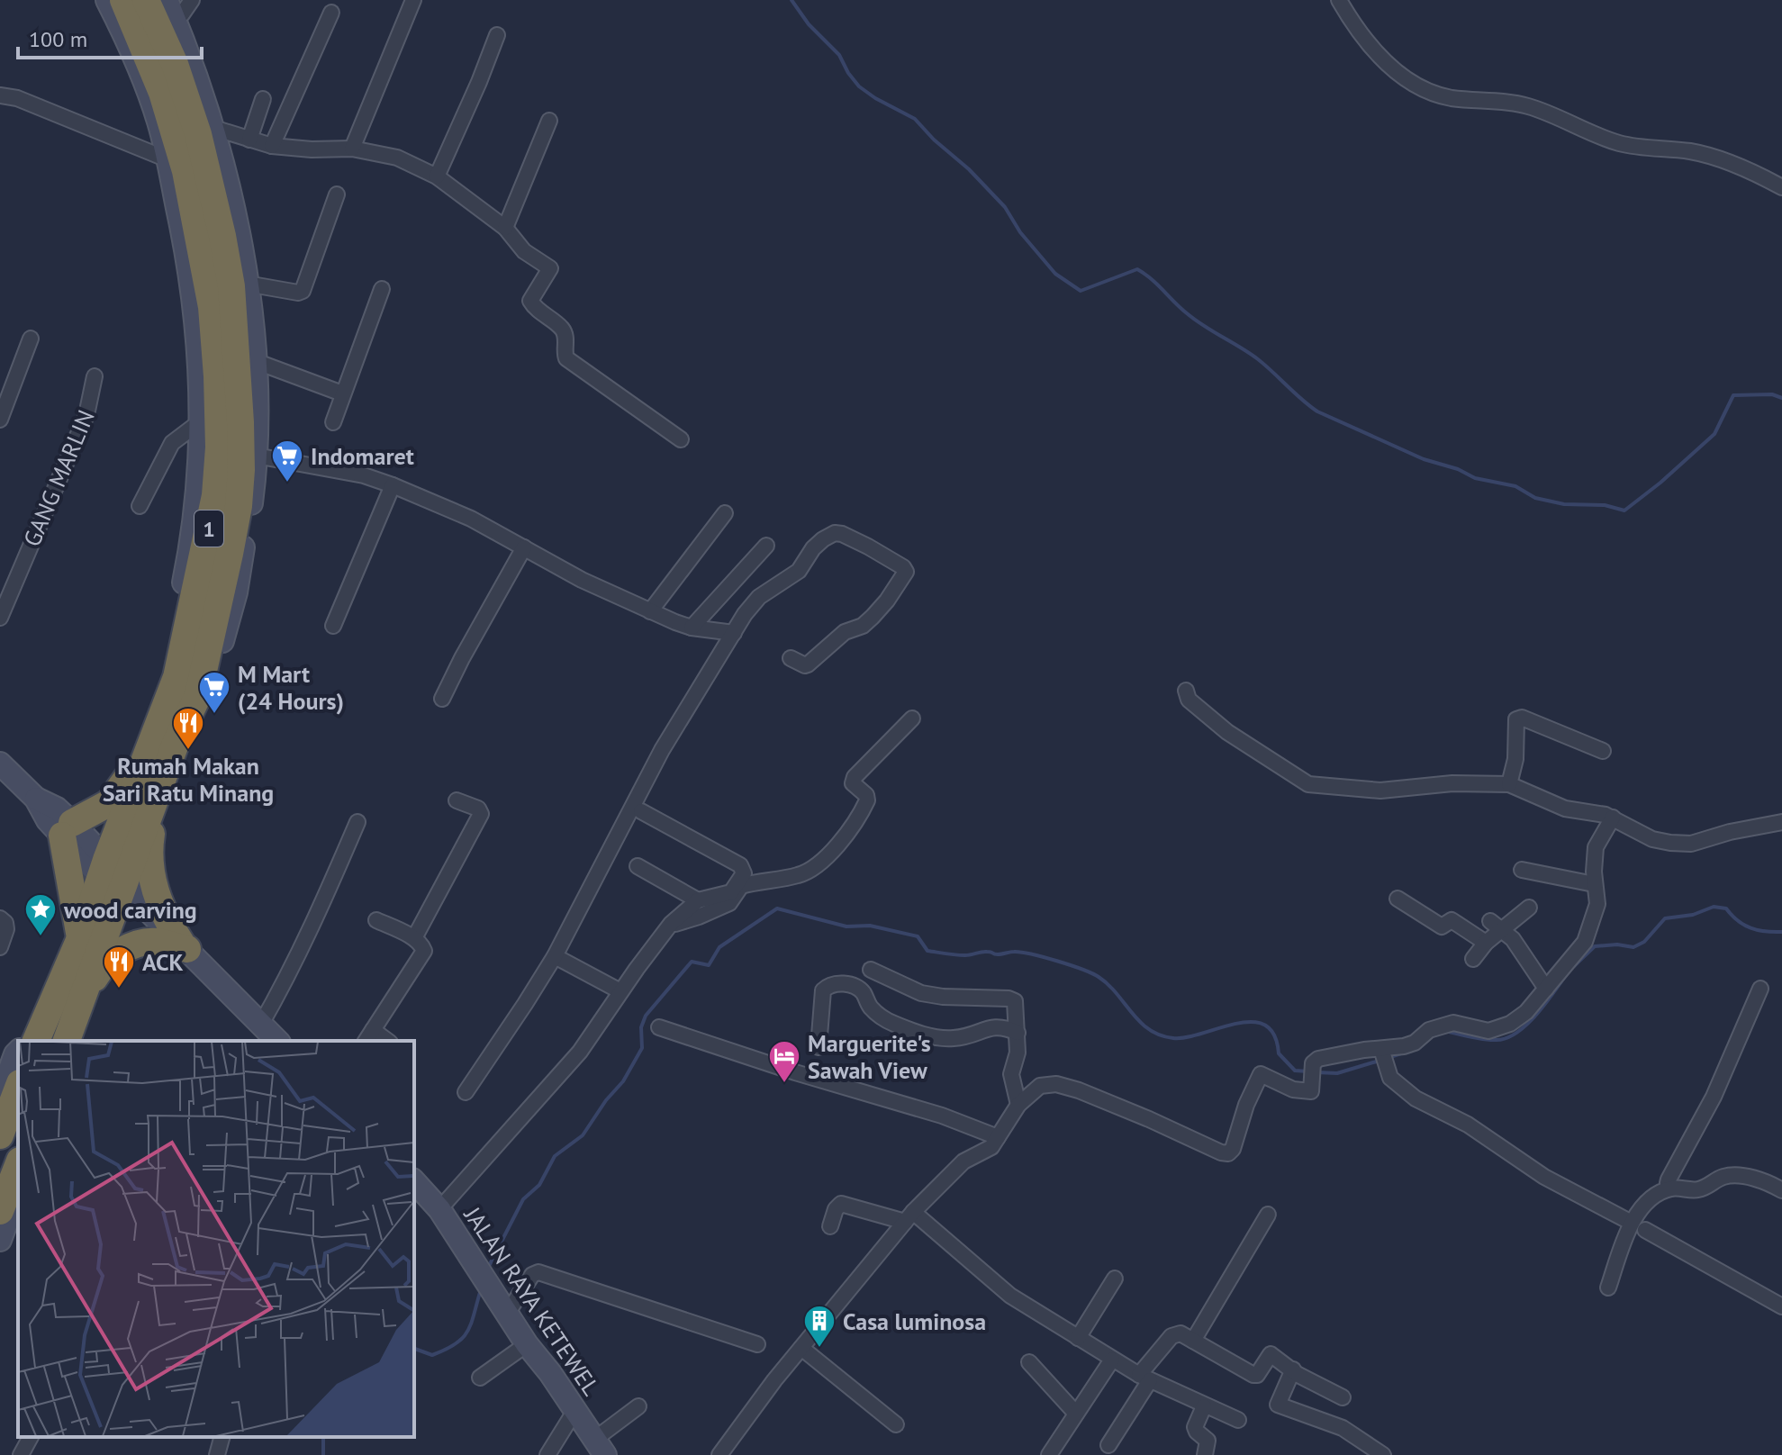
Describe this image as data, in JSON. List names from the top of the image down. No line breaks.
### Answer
{"streets":{"highway":["1"],"street":["GANG MARLIN","JALAN RAYA KETEWEL"]},"places":{"supermarket":["Indomaret","M Mart (24 Hours)"],"restaurant":["Rumah Makan Sari Ratu Minang","ACK"],"place":["wood carving"],"hotel":["Marguerite's Sawah View"],"building":["Casa luminosa"]},"scale_bar":"100 m"}
